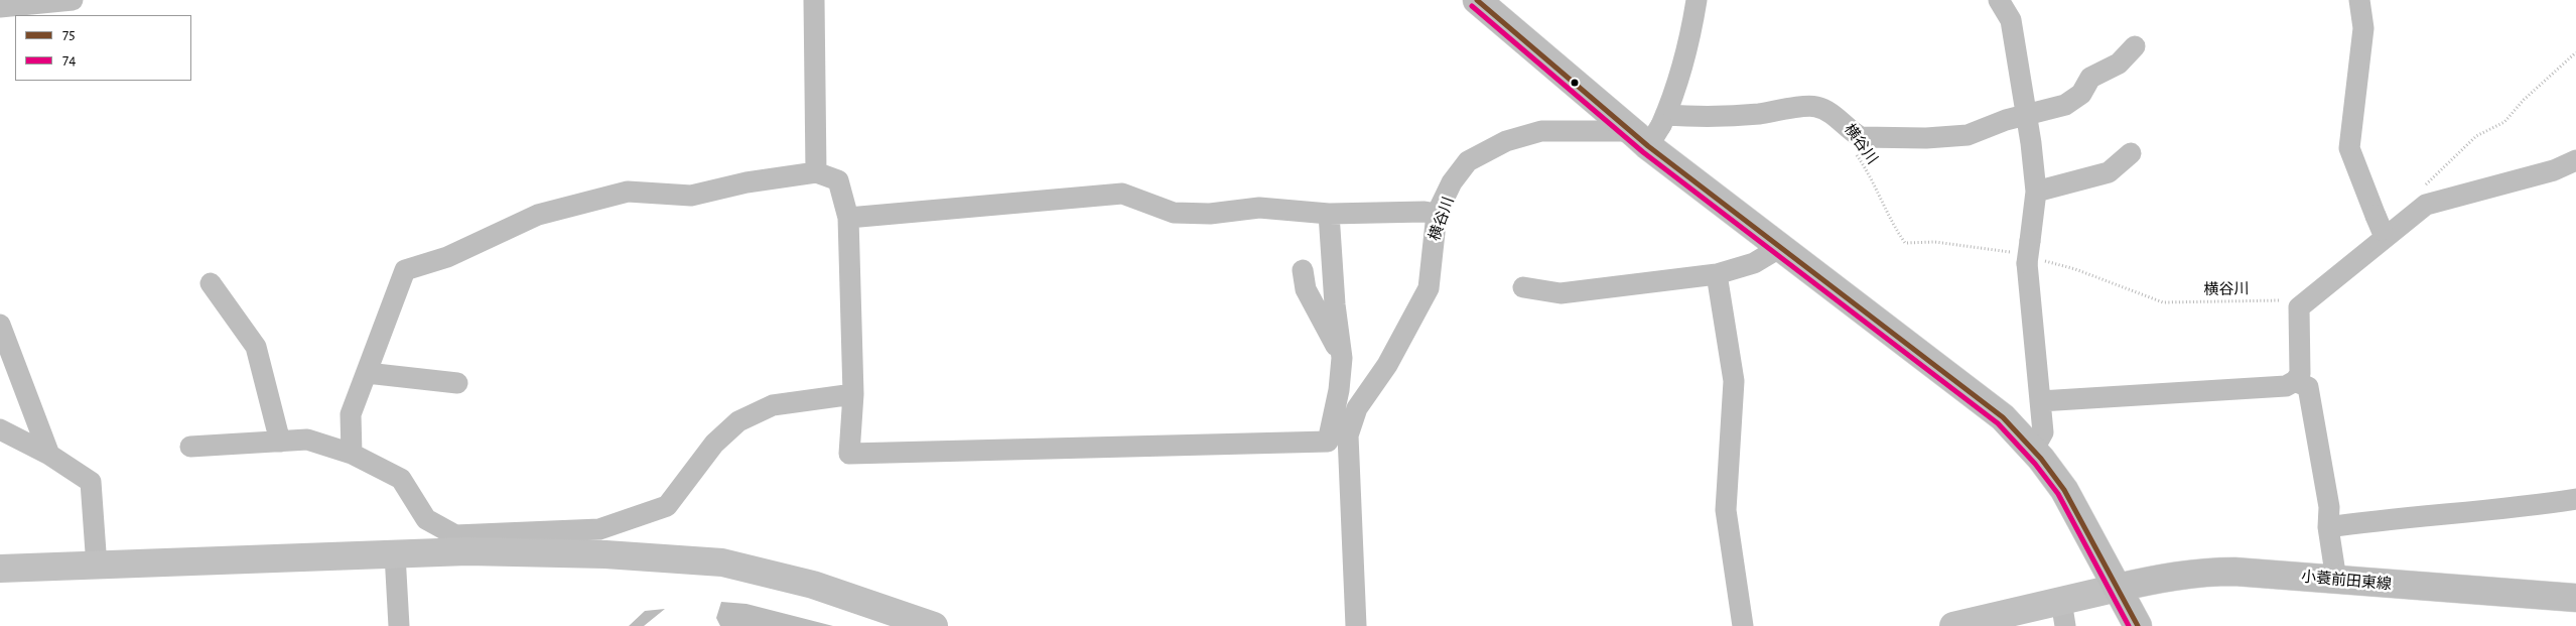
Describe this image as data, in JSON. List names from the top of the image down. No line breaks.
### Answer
{"streets":{"main road":["小蓑前田東線"],"path":["横谷川"]},"lines":["transit line 75","transit line 74"],"legend":["75","74"]}
